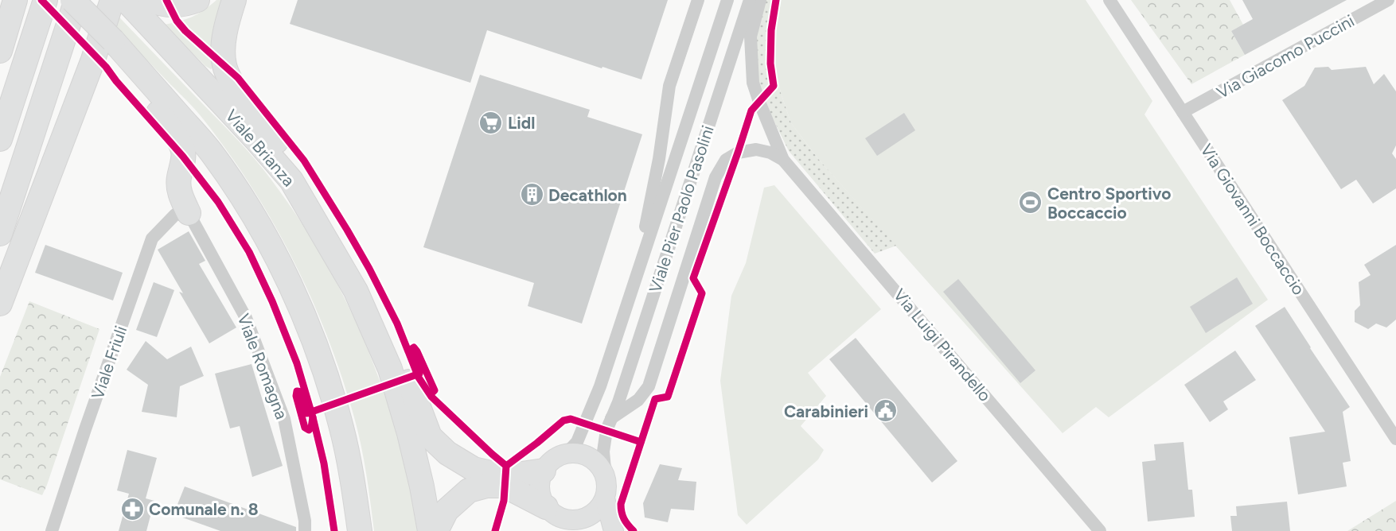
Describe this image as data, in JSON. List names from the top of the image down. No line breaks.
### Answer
{"streets":{"highway":["Viale Brianza"],"street":["Via Giacomo Puccini","Viale Pier Paolo Pasolini","Via Giovanni Boccaccio","Via Luigi Pirandello","Viale Friuli","Viale Romagna"]},"crossings":[["Via Giacomo Puccini","Via Giovanni Boccaccio"],["Viale Pier Paolo Pasolini","Via Luigi Pirandello"],["Viale Friuli","Viale Romagna"]],"places":{"supermarket":["Lidl"],"building":["Decathlon"],"sports":["Centro Sportivo Boccaccio"],"public building":["Carabinieri"],"pharmacy":["Comunale n. 8"]}}
